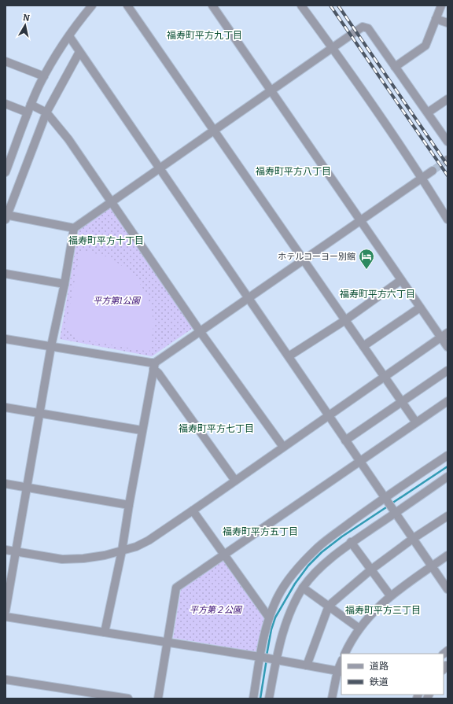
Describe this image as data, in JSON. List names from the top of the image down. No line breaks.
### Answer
{"districts":["福寿町平方九丁目","福寿町平方八丁目","福寿町平方十丁目","福寿町平方六丁目","福寿町平方七丁目","福寿町平方五丁目","福寿町平方三丁目"],"parks":["平方第1公園","平方第２公園"],"places":{"hotel":["ホテルコーヨー別館"]},"legend":["道路","鉄道"],"north":"top"}
